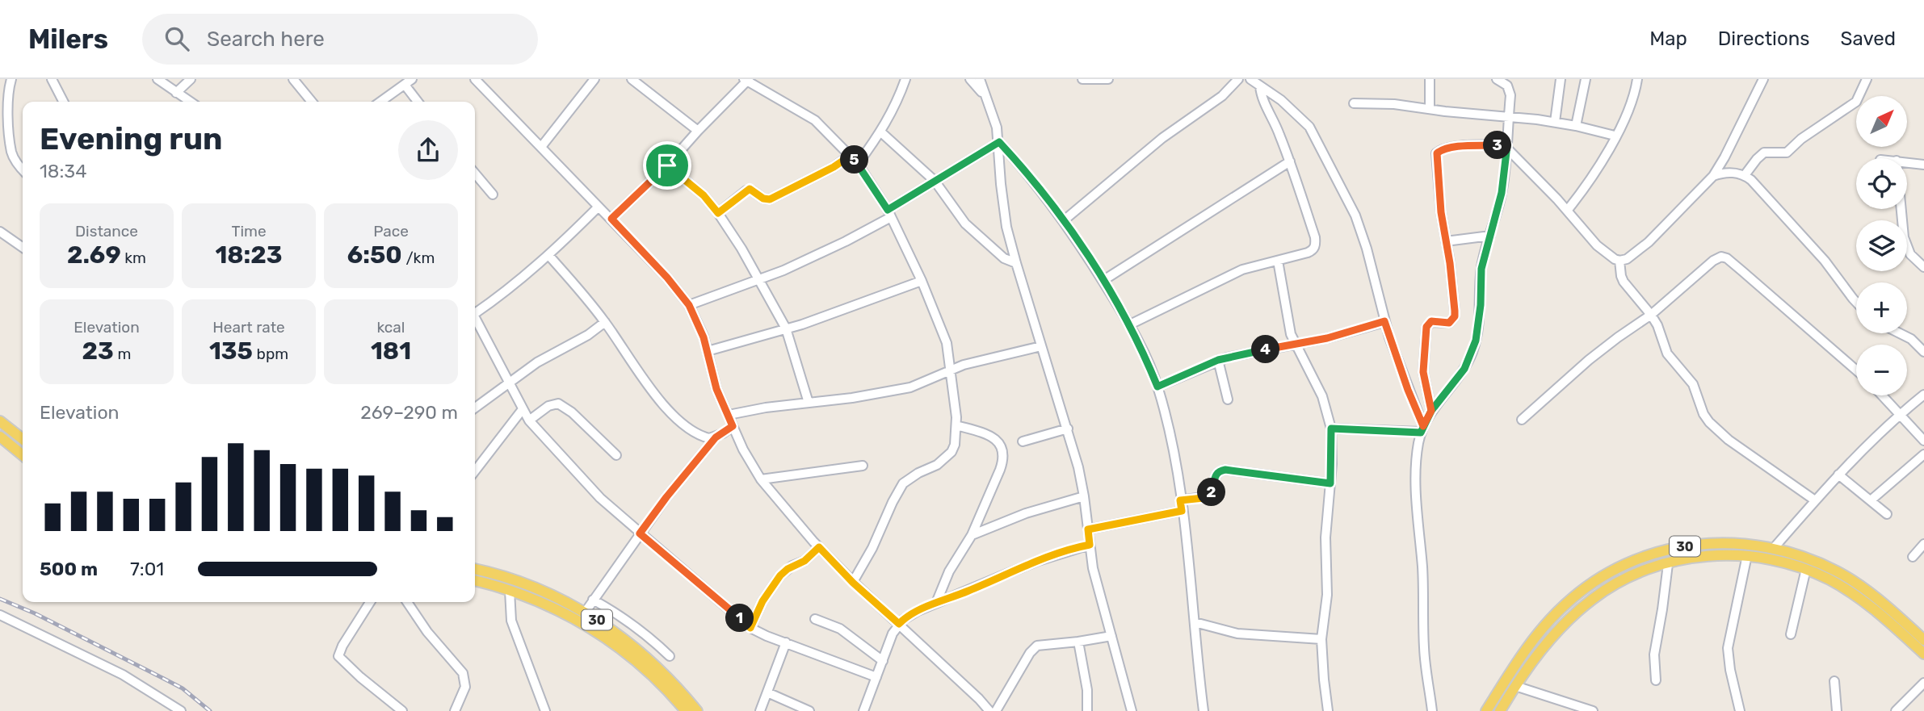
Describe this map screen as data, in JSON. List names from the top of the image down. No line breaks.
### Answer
{"streets":{"main road":["30"]},"north":"top right","page":{"header":"Milers","search":"Search here","nav":["Map","Directions","Saved"],"map_buttons":["+","−"],"heading":["Evening run","18:34"],"pins":["3","5","4","2","1"],"stats":[["Distance","2.69 km"],["Time","18:23"],["Pace","6:50 /km"],["Elevation","23 m"],["Heart rate","135 bpm"],["kcal","181"]],"chart":["Elevation","269–290 m"],"list":[{"name":"500 m","note":"7:01"}]}}
